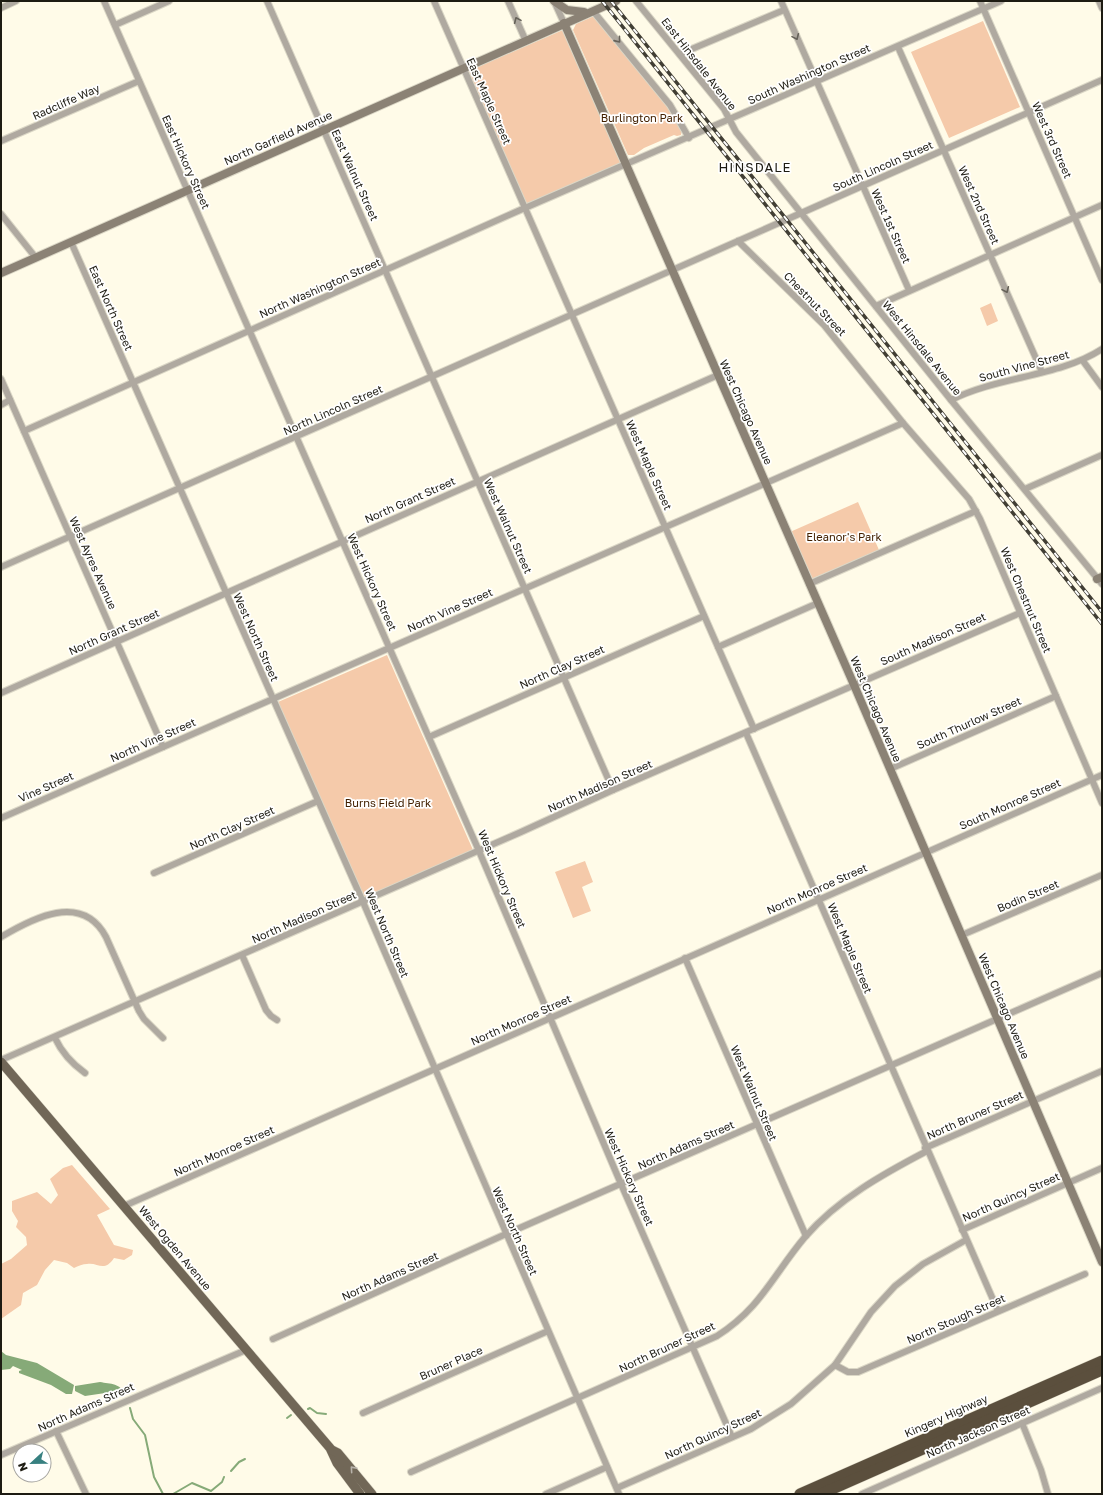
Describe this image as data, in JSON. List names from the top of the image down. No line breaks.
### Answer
{"streets":{"highway":["Kingery Highway"],"main road":["North Garfield Avenue","West Chicago Avenue","West Ogden Avenue"],"street":["East Hinsdale Avenue","South Washington Street","East Maple Street","Radcliffe Way","West 3rd Street","East Hickory Street","South Lincoln Street","East Walnut Street","West 2nd Street","West 1st Street","North Washington Street","Chestnut Street","East North Street","West Hinsdale Avenue","South Vine Street","North Lincoln Street","West Maple Street","North Grant Street","West Walnut Street","West Ayres Avenue","West Hickory Street","West Chestnut Street","North Vine Street","West North Street","South Madison Street","North Clay Street","South Thurlow Street","North Madison Street","Vine Street","South Monroe Street","North Monroe Street","Bodin Street","North Bruner Street","North Adams Street","North Quincy Street","North Stough Street","Bruner Place","North Jackson Street"]},"crossings":[["East Hinsdale Avenue","South Washington Street"],["East Hinsdale Avenue","West Hinsdale Avenue"],["South Washington Street","West 3rd Street"],["South Washington Street","West 2nd Street"],["South Washington Street","West 1st Street"],["South Washington Street","North Washington Street"],["South Washington Street","West Hinsdale Avenue"],["South Washington Street","West Chicago Avenue"],["East Maple Street","North Garfield Avenue"],["East Maple Street","North Washington Street"],["East Maple Street","West Maple Street"],["Radcliffe Way","East Hickory Street"],["North Garfield Avenue","East Hickory Street"],["North Garfield Avenue","East Walnut Street"],["North Garfield Avenue","East North Street"],["North Garfield Avenue","West Chicago Avenue"],["West 3rd Street","South Lincoln Street"],["East Hickory Street","North Washington Street"],["East Hickory Street","West Hickory Street"],["South Lincoln Street","West 2nd Street"],["South Lincoln Street","West 1st Street"],["South Lincoln Street","Chestnut Street"],["South Lincoln Street","West Hinsdale Avenue"],["South Lincoln Street","North Lincoln Street"],["South Lincoln Street","West Chicago Avenue"],["East Walnut Street","North Washington Street"],["East Walnut Street","West Walnut Street"],["West 2nd Street","South Vine Street"],["North Washington Street","East North Street"],["North Washington Street","West Chicago Avenue"],["North Washington Street","West Maple Street"],["North Washington Street","West Walnut Street"],["North Washington Street","West Ayres Avenue"],["North Washington Street","West Hickory Street"],["North Washington Street","West North Street"],["Chestnut Street","West Chestnut Street"],["East North Street","West North Street"],["West Hinsdale Avenue","South Vine Street"],["North Lincoln Street","West Chicago Avenue"],["North Lincoln Street","West Maple Street"],["North Lincoln Street","West Walnut Street"],["North Lincoln Street","West Ayres Avenue"],["North Lincoln Street","West Hickory Street"],["North Lincoln Street","West North Street"],["West Chicago Avenue","North Grant Street"],["West Chicago Avenue","North Vine Street"],["West Chicago Avenue","South Madison Street"],["West Chicago Avenue","South Thurlow Street"],["West Chicago Avenue","South Monroe Street"],["West Chicago Avenue","North Monroe Street"],["West Chicago Avenue","Bodin Street"],["West Chicago Avenue","North Bruner Street"],["West Chicago Avenue","North Adams Street"],["West Chicago Avenue","North Quincy Street"],["West Maple Street","North Grant Street"],["West Maple Street","North Vine Street"],["West Maple Street","North Clay Street"],["West Maple Street","North Madison Street"],["West Maple Street","North Monroe Street"],["West Maple Street","North Bruner Street"],["West Maple Street","North Adams Street"],["West Maple Street","North Quincy Street"],["West Maple Street","North Stough Street"],["North Grant Street","West Walnut Street"],["North Grant Street","West Ayres Avenue"],["North Grant Street","West Hickory Street"],["North Grant Street","West North Street"],["West Walnut Street","North Vine Street"],["West Walnut Street","North Clay Street"],["West Walnut Street","North Madison Street"],["West Walnut Street","North Monroe Street"],["West Walnut Street","North Bruner Street"],["West Walnut Street","North Adams Street"],["West Ayres Avenue","North Vine Street"],["West Hickory Street","North Vine Street"],["West Hickory Street","North Clay Street"],["West Hickory Street","North Madison Street"],["West Hickory Street","North Monroe Street"],["West Hickory Street","North Bruner Street"],["West Hickory Street","North Adams Street"],["West Hickory Street","North Quincy Street"],["West Chestnut Street","South Madison Street"],["West Chestnut Street","South Thurlow Street"],["West Chestnut Street","South Monroe Street"],["North Vine Street","West North Street"],["North Vine Street","Vine Street"],["West North Street","North Clay Street"],["West North Street","North Madison Street"],["West North Street","North Monroe Street"],["West North Street","North Bruner Street"],["West North Street","North Adams Street"],["West North Street","North Quincy Street"],["West North Street","Bruner Place"],["North Madison Street","West Ogden Avenue"],["South Monroe Street","North Monroe Street"],["North Monroe Street","West Ogden Avenue"],["North Adams Street","West Ogden Avenue"],["North Quincy Street","North Stough Street"]],"one_way":["West 2nd Street"],"districts":["HINSDALE"],"parks":["Burlington Park","Eleanor's Park","Burns Field Park"],"north":"left"}
